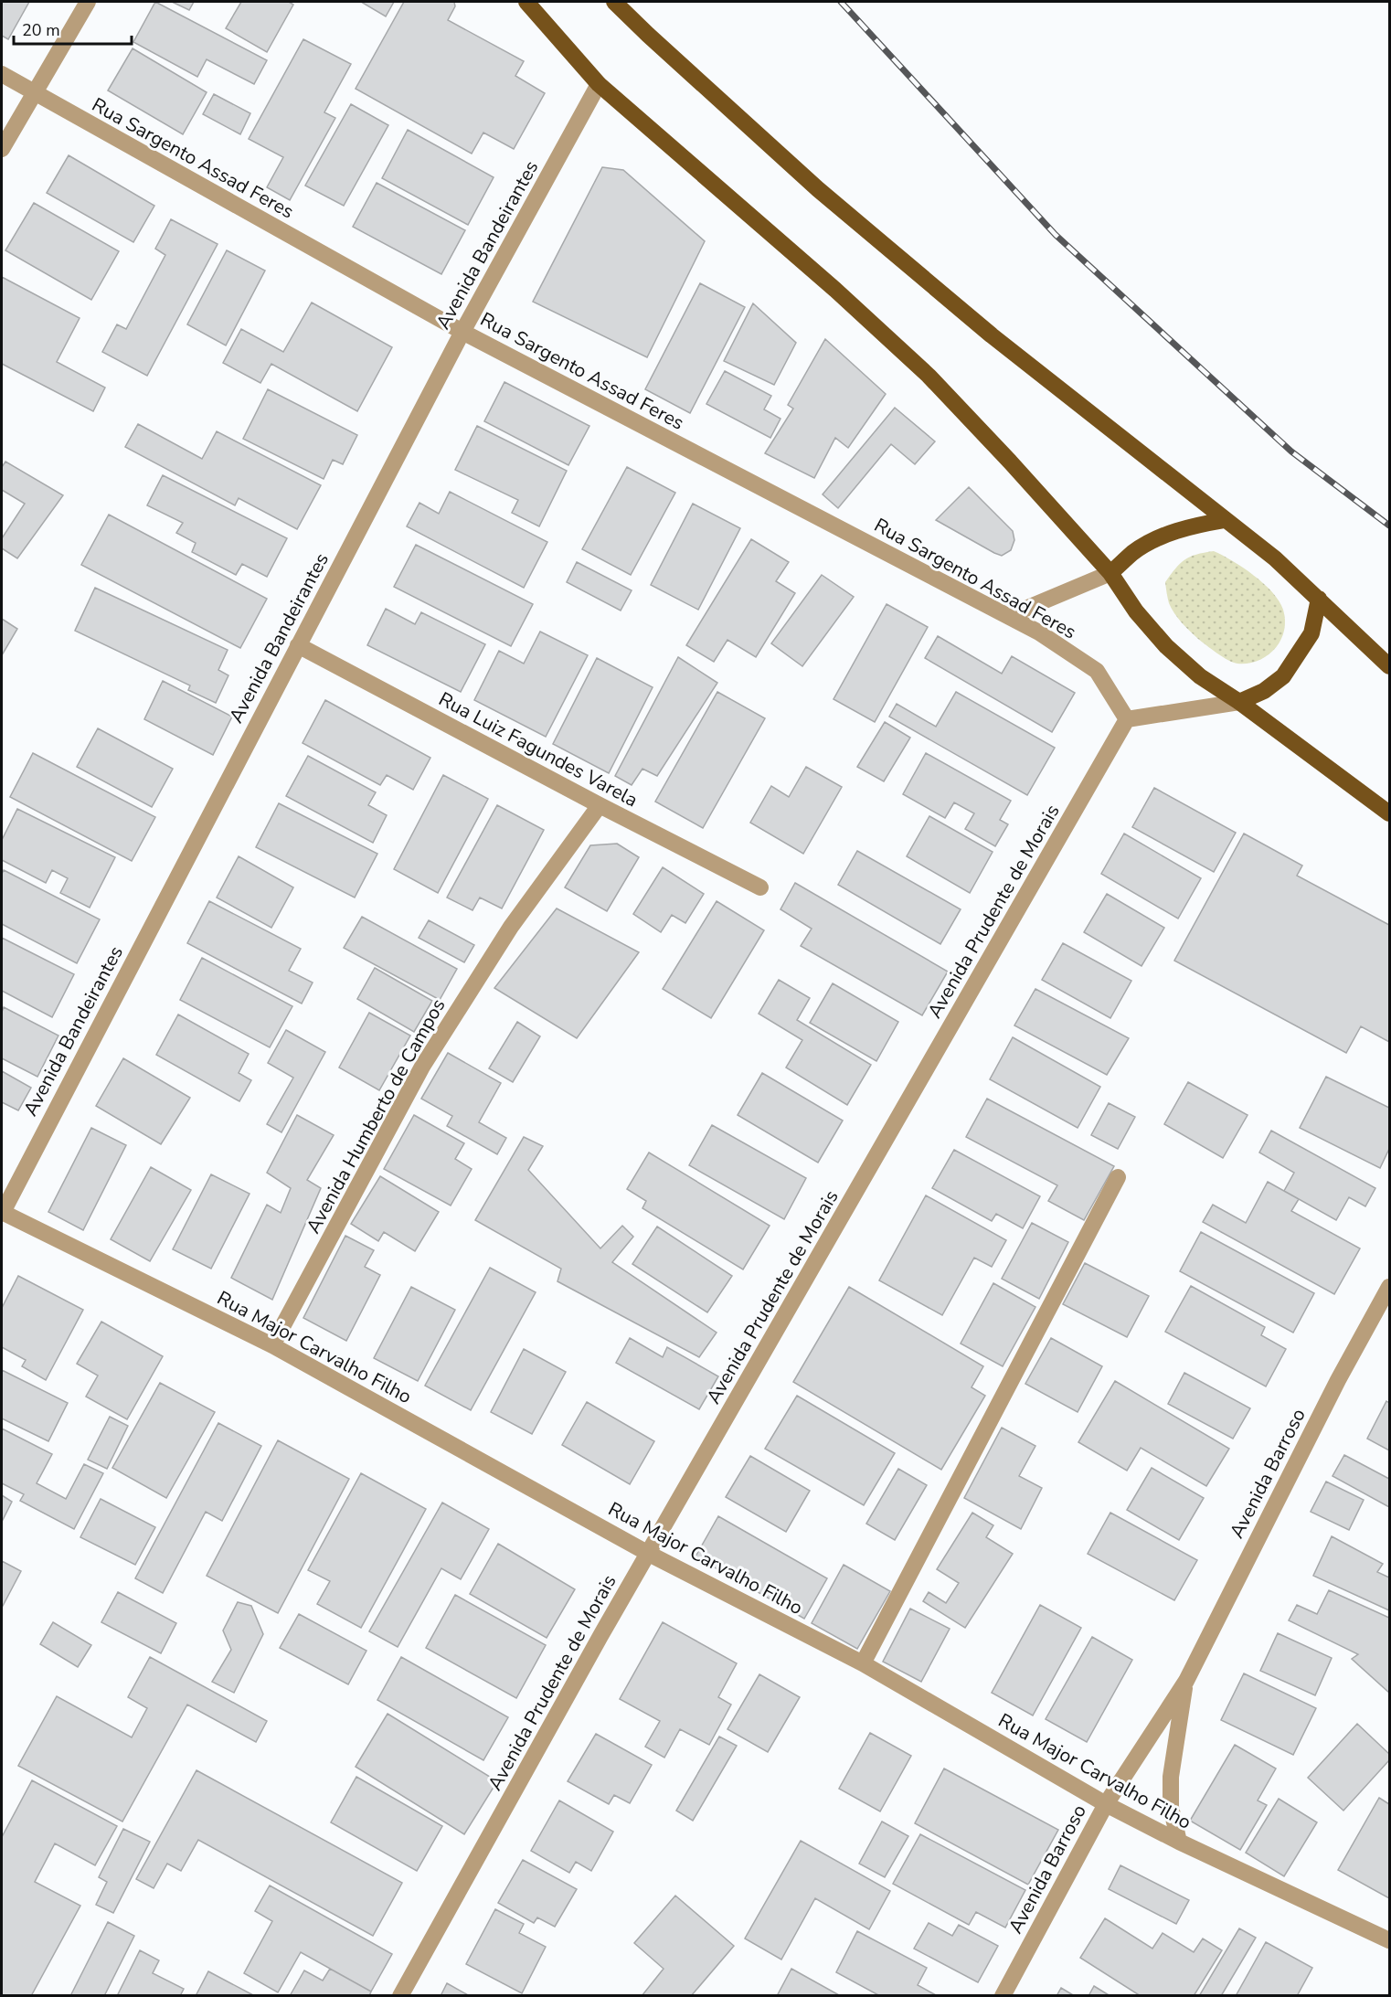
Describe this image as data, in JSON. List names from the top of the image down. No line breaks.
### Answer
{"streets":{"street":["Rua Sargento Assad Feres","Avenida Bandeirantes","Rua Luiz Fagundes Varela","Avenida Prudente de Morais","Avenida Humberto de Campos","Rua Major Carvalho Filho","Avenida Barroso"]},"crossings":[["Rua Sargento Assad Feres","Avenida Bandeirantes"],["Rua Sargento Assad Feres","Avenida Prudente de Morais"],["Avenida Bandeirantes","Rua Luiz Fagundes Varela"],["Avenida Bandeirantes","Rua Major Carvalho Filho"],["Rua Luiz Fagundes Varela","Avenida Humberto de Campos"],["Avenida Prudente de Morais","Rua Major Carvalho Filho"],["Avenida Humberto de Campos","Rua Major Carvalho Filho"],["Rua Major Carvalho Filho","Avenida Barroso"]],"scale_bar":"20 m"}
